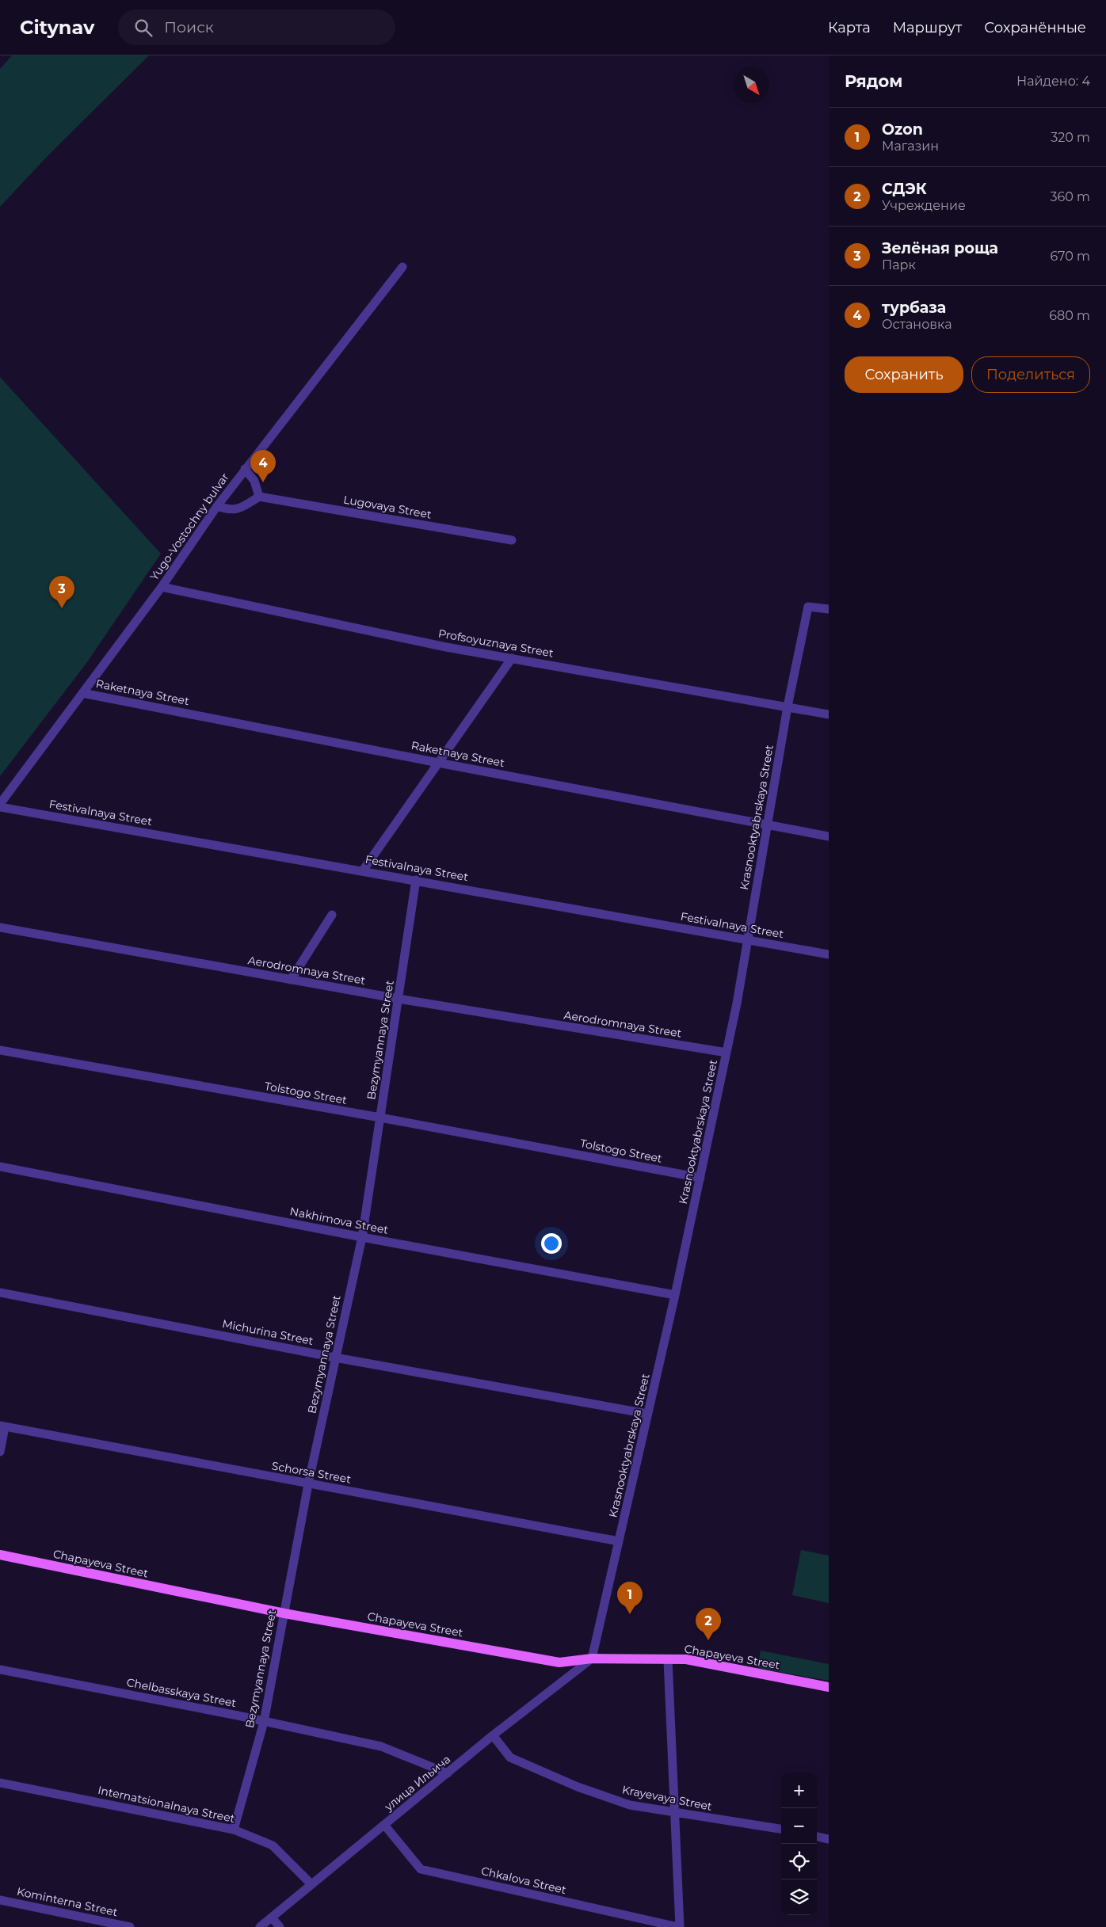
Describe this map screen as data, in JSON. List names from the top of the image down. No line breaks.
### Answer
{"streets":{"main road":["Chapayeva Street"],"street":["Lugovaya Street","Yugo-Vostochny bulvar","Profsoyuznaya Street","Raketnaya Street","Festivalnaya Street","Krasnooktyabrskaya Street","Aerodromnaya Street","Bezymyannaya Street","Tolstogo Street","Nakhimova Street","Michurina Street","Schorsa Street","Chelbasskaya Street","улица Ильича","Krayevaya Street","Internatsionalnaya Street","Chkalova Street","Kominterna Street"]},"crossings":[["Yugo-Vostochny bulvar","Profsoyuznaya Street"],["Yugo-Vostochny bulvar","Raketnaya Street"],["Yugo-Vostochny bulvar","Festivalnaya Street"],["Profsoyuznaya Street","Krasnooktyabrskaya Street"],["Raketnaya Street","Krasnooktyabrskaya Street"],["Festivalnaya Street","Krasnooktyabrskaya Street"],["Festivalnaya Street","Bezymyannaya Street"],["Krasnooktyabrskaya Street","Aerodromnaya Street"],["Krasnooktyabrskaya Street","Tolstogo Street"],["Krasnooktyabrskaya Street","Nakhimova Street"],["Krasnooktyabrskaya Street","Michurina Street"],["Krasnooktyabrskaya Street","Schorsa Street"],["Krasnooktyabrskaya Street","Chapayeva Street"],["Krasnooktyabrskaya Street","улица Ильича"],["Aerodromnaya Street","Bezymyannaya Street"],["Bezymyannaya Street","Tolstogo Street"],["Bezymyannaya Street","Nakhimova Street"],["Bezymyannaya Street","Michurina Street"],["Bezymyannaya Street","Schorsa Street"],["Bezymyannaya Street","Chapayeva Street"],["Bezymyannaya Street","Chelbasskaya Street"],["Bezymyannaya Street","Internatsionalnaya Street"],["Chapayeva Street","улица Ильича"],["Chelbasskaya Street","улица Ильича"],["улица Ильича","Krayevaya Street"],["улица Ильича","Internatsionalnaya Street"],["улица Ильича","Chkalova Street"]],"north":"bottom right","page":{"header":"Citynav","search":"Поиск","nav":["Карта","Маршрут","Сохранённые"],"heading":["Рядом","Найдено: 4"],"list":[{"mark":"1","name":"Ozon","note":"Магазин","value":"320 m"},{"mark":"2","name":"СДЭК","note":"Учреждение","value":"360 m"},{"mark":"3","name":"Зелёная роща","note":"Парк","value":"670 m"},{"mark":"4","name":"турбаза","note":"Остановка","value":"680 m"}],"buttons":["Сохранить","Поделиться"],"pins":["4","3","1","2"],"map_buttons":["+","−"]}}
